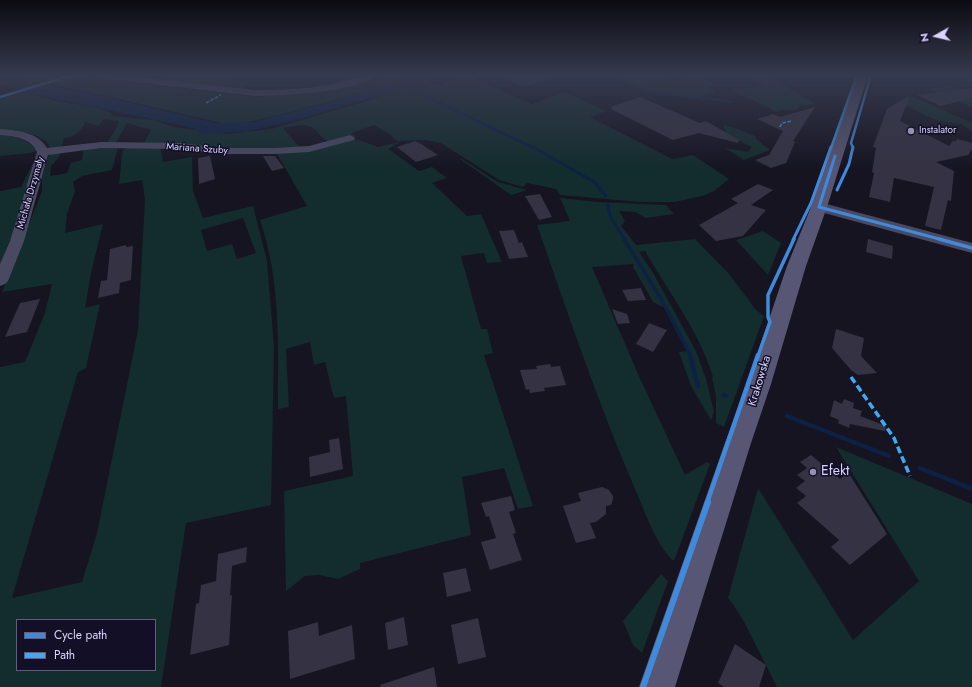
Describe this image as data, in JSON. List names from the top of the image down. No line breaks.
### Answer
{"streets":{"main road":["Krakowska"],"street":["Mariana Szuby","Michała Drzymały"]},"crossings":[["Mariana Szuby","Michała Drzymały"]],"places":["Instalator","Efekt"],"legend":["Cycle path","Path"],"north":"left"}
